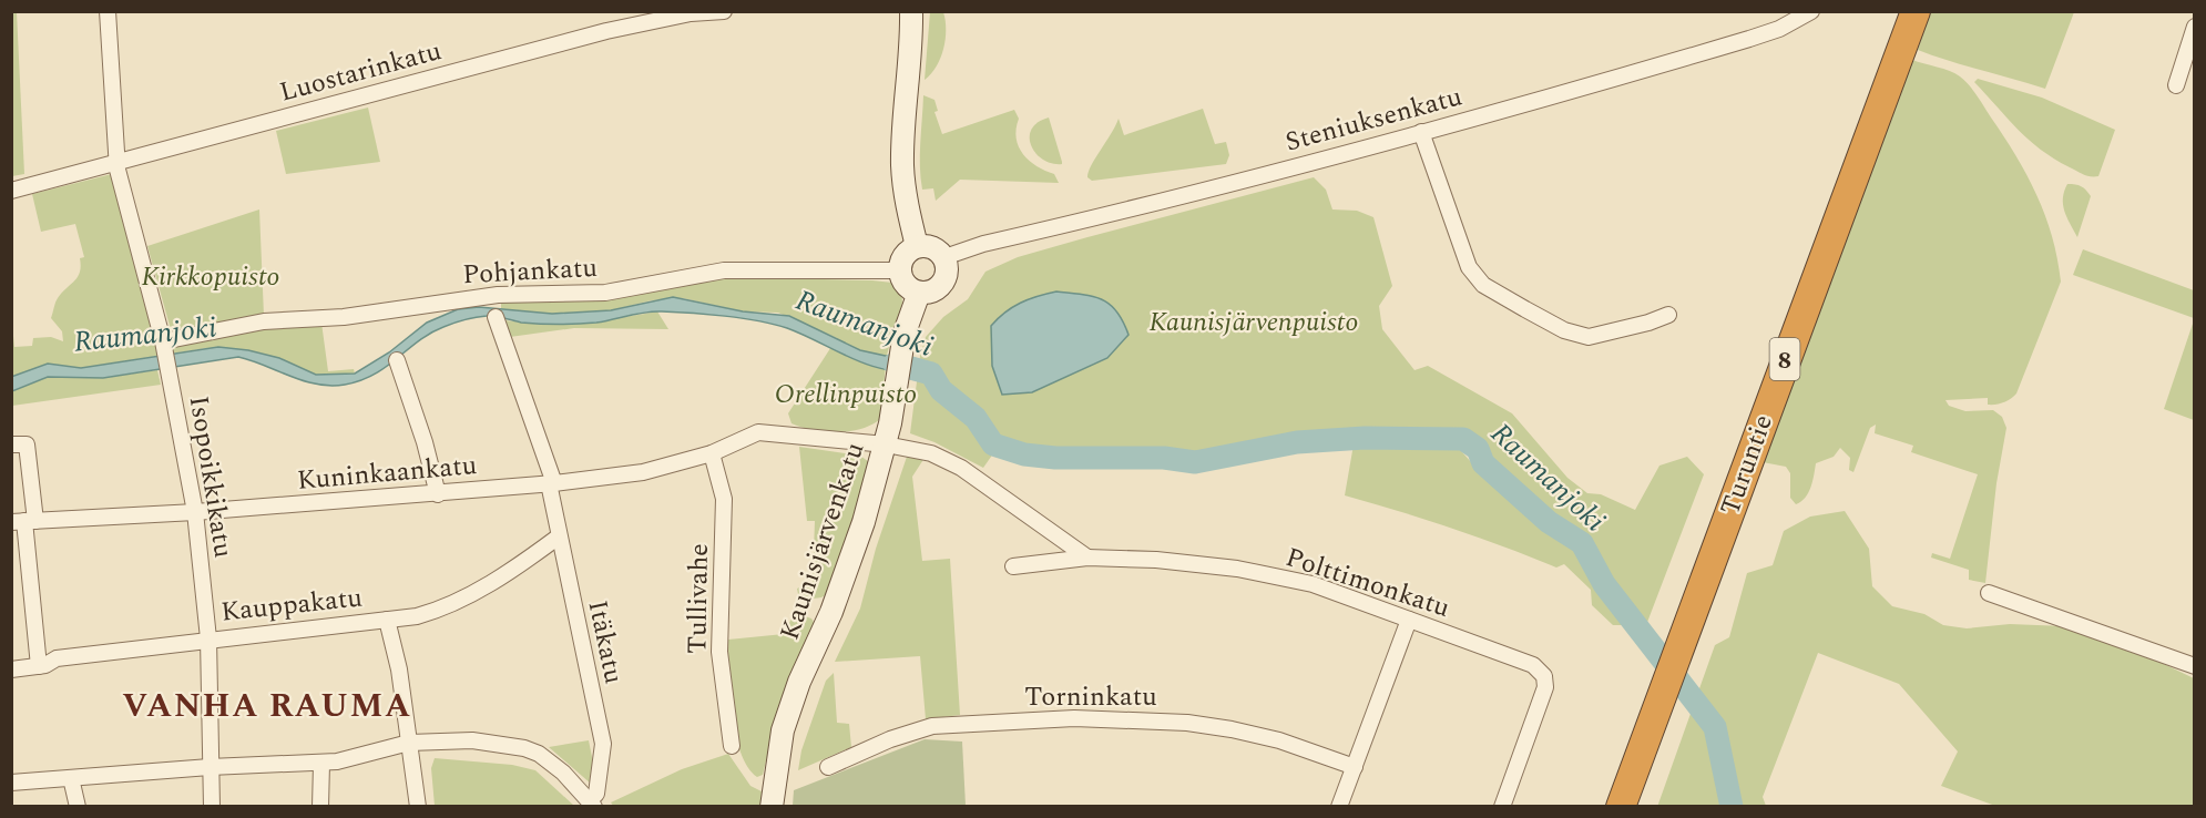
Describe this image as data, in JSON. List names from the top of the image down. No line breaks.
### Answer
{"streets":{"highway":["8","Turuntie"],"main road":["Kaunisjärvenkatu"],"street":["Luostarinkatu","Steniuksenkatu","Pohjankatu","Kuninkaankatu","Isopoikkikatu","Polttimonkatu","Tullivahe","Kauppakatu","Itäkatu","Torninkatu"]},"crossings":[["Luostarinkatu","Isopoikkikatu"],["Steniuksenkatu","Pohjankatu"],["Steniuksenkatu","Kaunisjärvenkatu"],["Pohjankatu","Isopoikkikatu"],["Pohjankatu","Kaunisjärvenkatu"],["Kuninkaankatu","Isopoikkikatu"],["Kuninkaankatu","Kaunisjärvenkatu"],["Kuninkaankatu","Tullivahe"],["Kuninkaankatu","Itäkatu"],["Isopoikkikatu","Kauppakatu"],["Kauppakatu","Itäkatu"]],"districts":["VANHA RAUMA"],"water":["Raumanjoki"],"parks":["Kirkkopuisto","Kaunisjärvenpuisto","Orellinpuisto"]}
